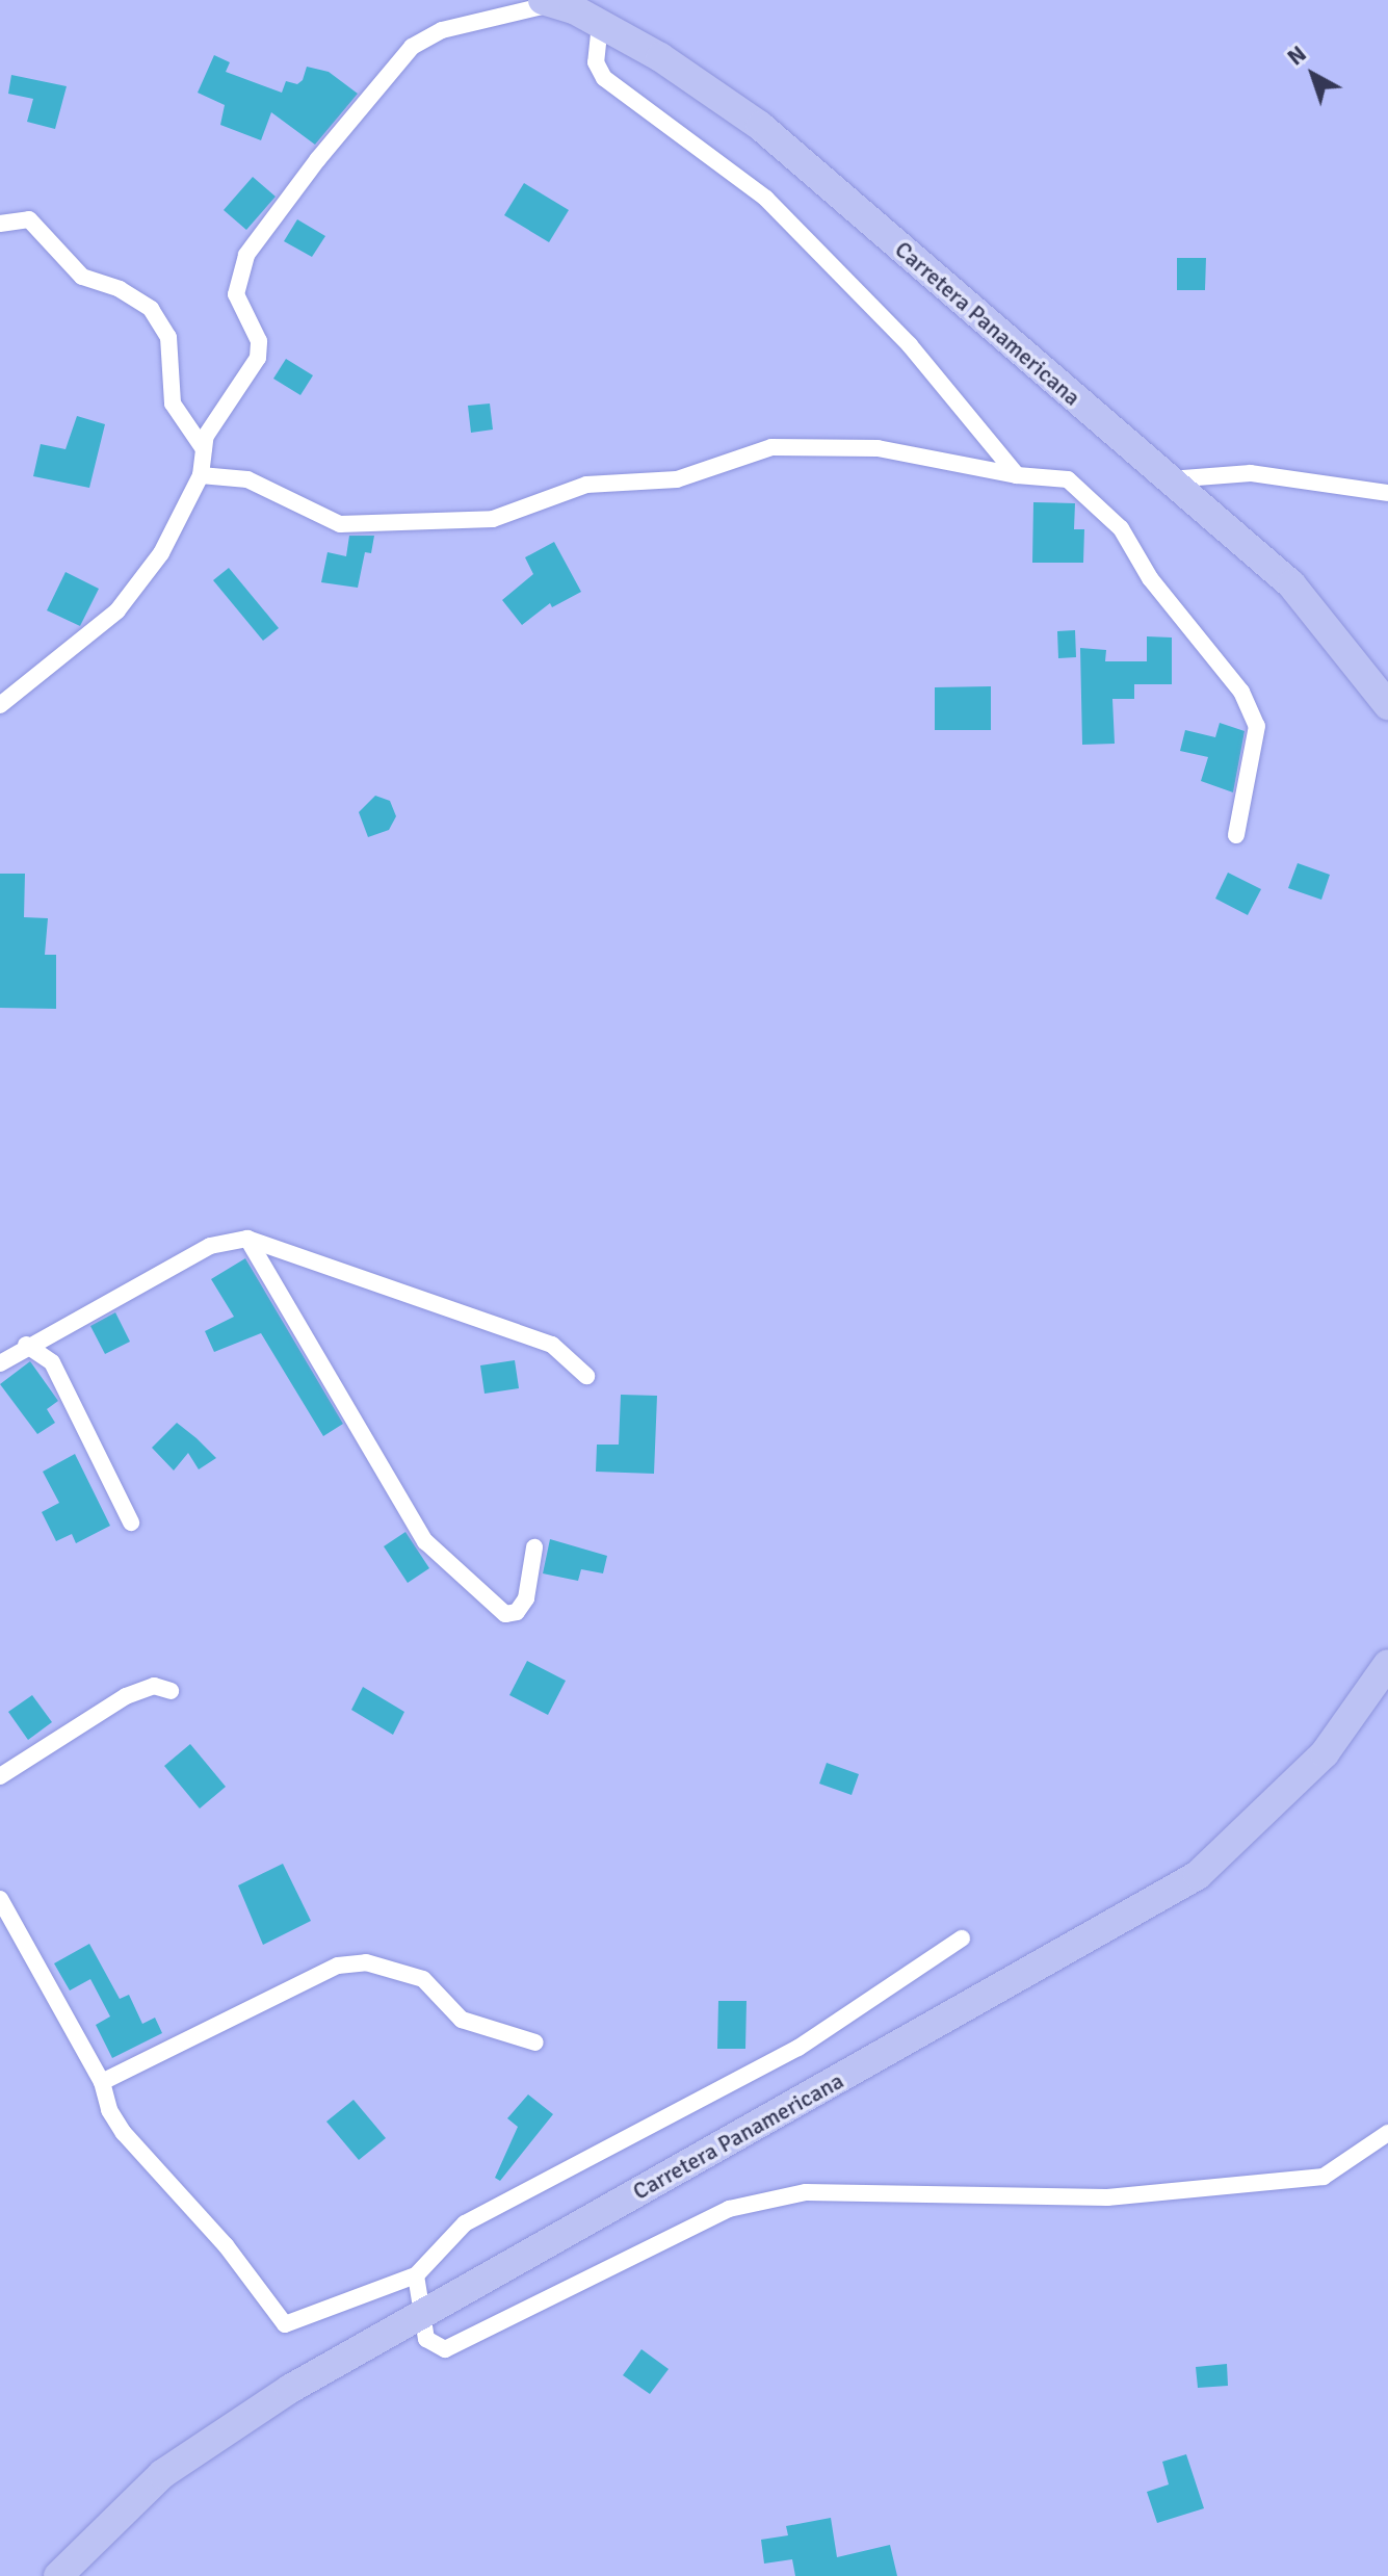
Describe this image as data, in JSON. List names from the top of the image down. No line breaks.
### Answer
{"streets":{"highway":["Carretera Panamericana"]},"north":"top left"}
